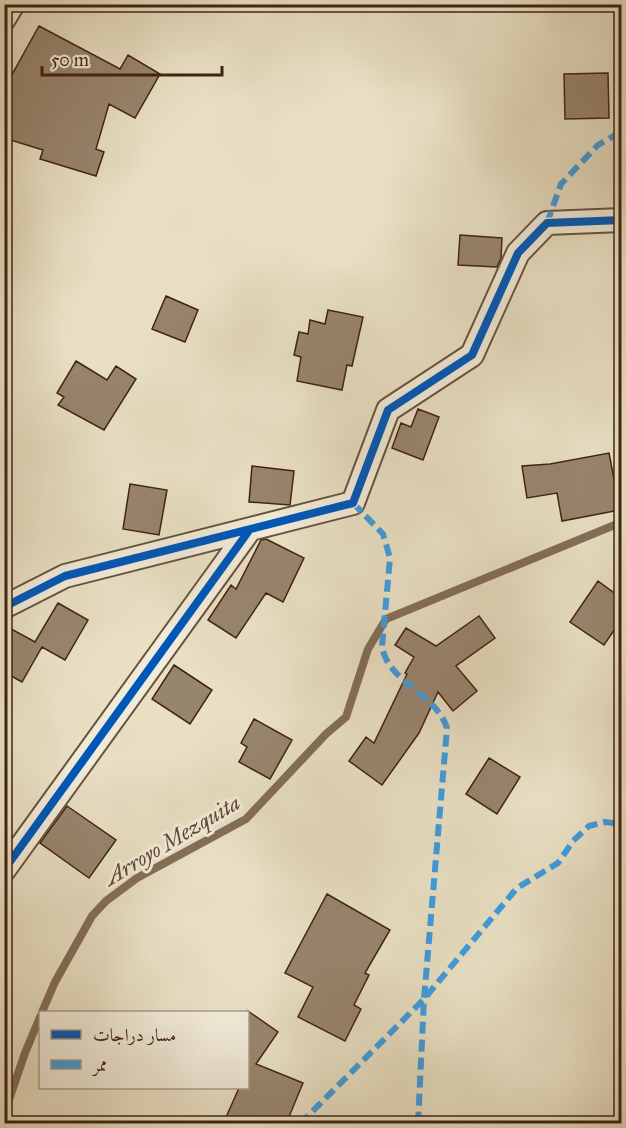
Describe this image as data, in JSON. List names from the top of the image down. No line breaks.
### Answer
{"water":["Arroyo Mezquita"],"legend":["مسار دراجات","ممر"],"scale_bar":"50 m"}
